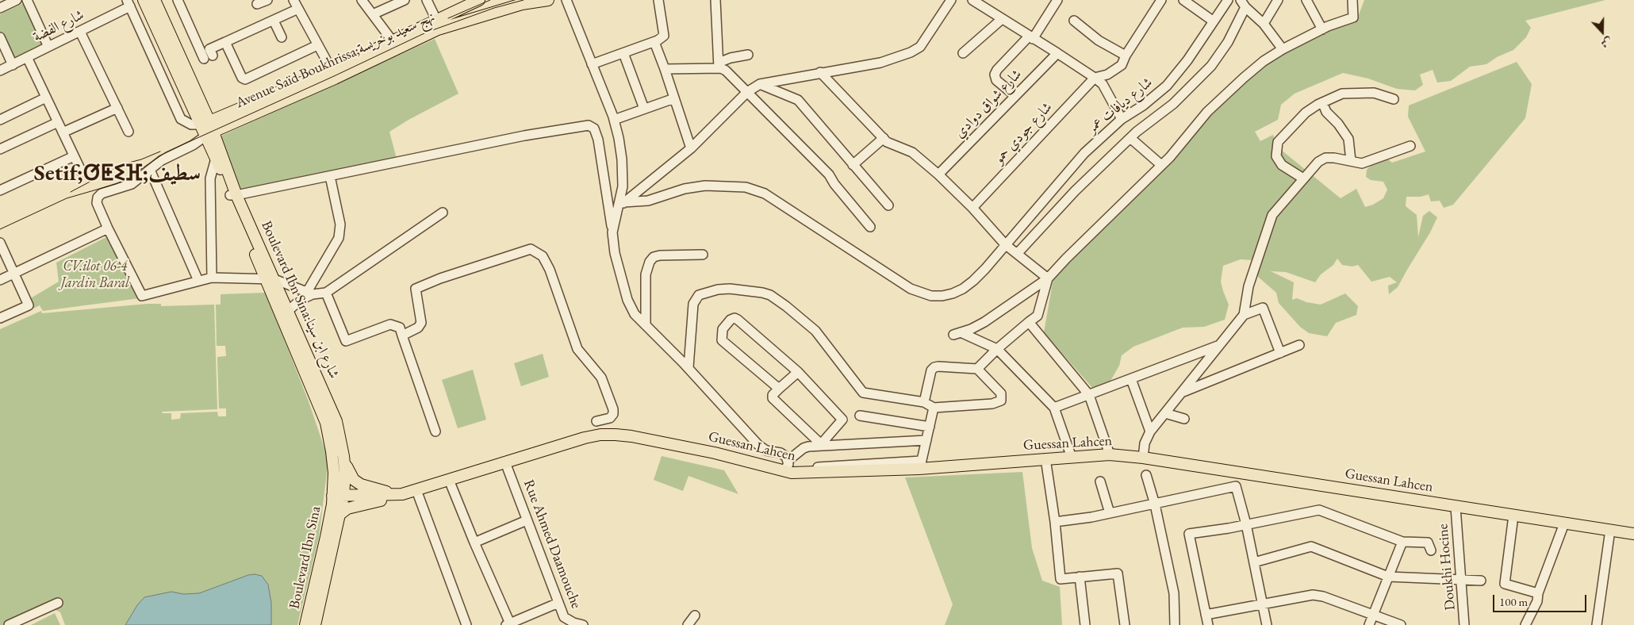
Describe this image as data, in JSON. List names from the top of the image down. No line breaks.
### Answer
{"streets":{"main road":["Avenue Saïd Boukhrissa;نهج سعيد بوخريسة","Boulevard Ibn Sina:شارع ابن سينا","Guessan Lahcen","Boulevard Ibn Sina"],"street":["شارع الفضة","شارع شواق دوادي","شارع ديافات عمر","شارع جودي حمو","Rue Ahmed Daamouche","Doukhi Hocine"]},"crossings":[["Avenue Saïd Boukhrissa;نهج سعيد بوخريسة","Boulevard Ibn Sina:شارع ابن سينا"],["Boulevard Ibn Sina:شارع ابن سينا","Boulevard Ibn Sina"],["Guessan Lahcen","Rue Ahmed Daamouche"],["Guessan Lahcen","Doukhi Hocine"]],"districts":["Setif;ⵚⵟⵉⴼ;سطيف"],"parks":["CV.ilot 06-4 Jardin Baral"],"scale_bar":"100 m","north":"bottom"}
